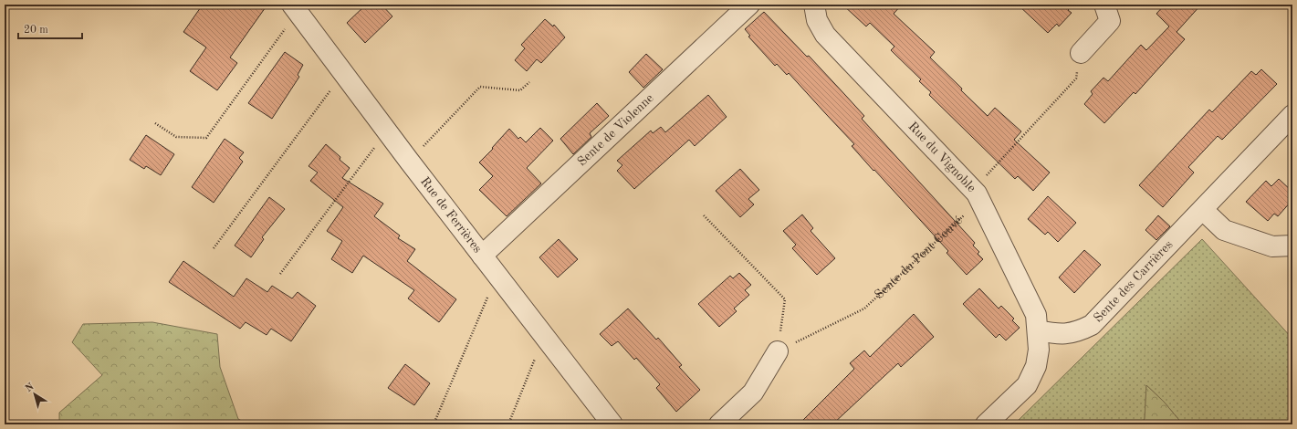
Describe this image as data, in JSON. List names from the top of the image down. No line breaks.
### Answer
{"streets":{"street":["Sente de Violenne","Rue du Vignoble","Rue de Ferrières","Sente des Carrières"],"path":["Sente du Pont Couvé"]},"crossings":[["Sente de Violenne","Rue de Ferrières"],["Rue du Vignoble","Sente du Pont Couvé"],["Rue du Vignoble","Sente des Carrières"]],"scale_bar":"20 m","north":"top left"}
